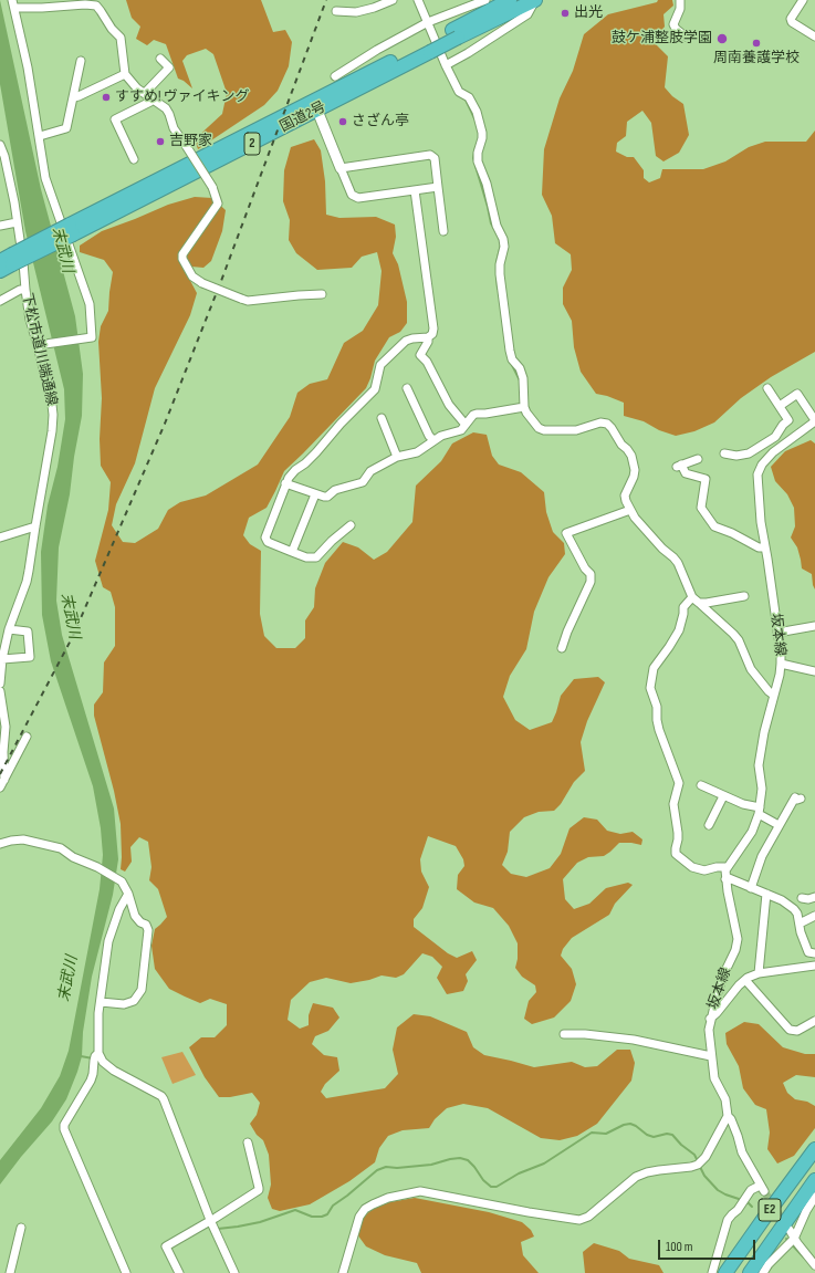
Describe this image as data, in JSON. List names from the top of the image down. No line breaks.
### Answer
{"streets":{"highway":["国道2号","2","E2"],"street":["下松市道川端通線","坂本線"]},"water":["末武川"],"places":["出光","鼓ケ浦整肢学園","周南養護学校","すすめ! ヴァイキング","さざん亭","吉野家"],"scale_bar":"100 m"}
